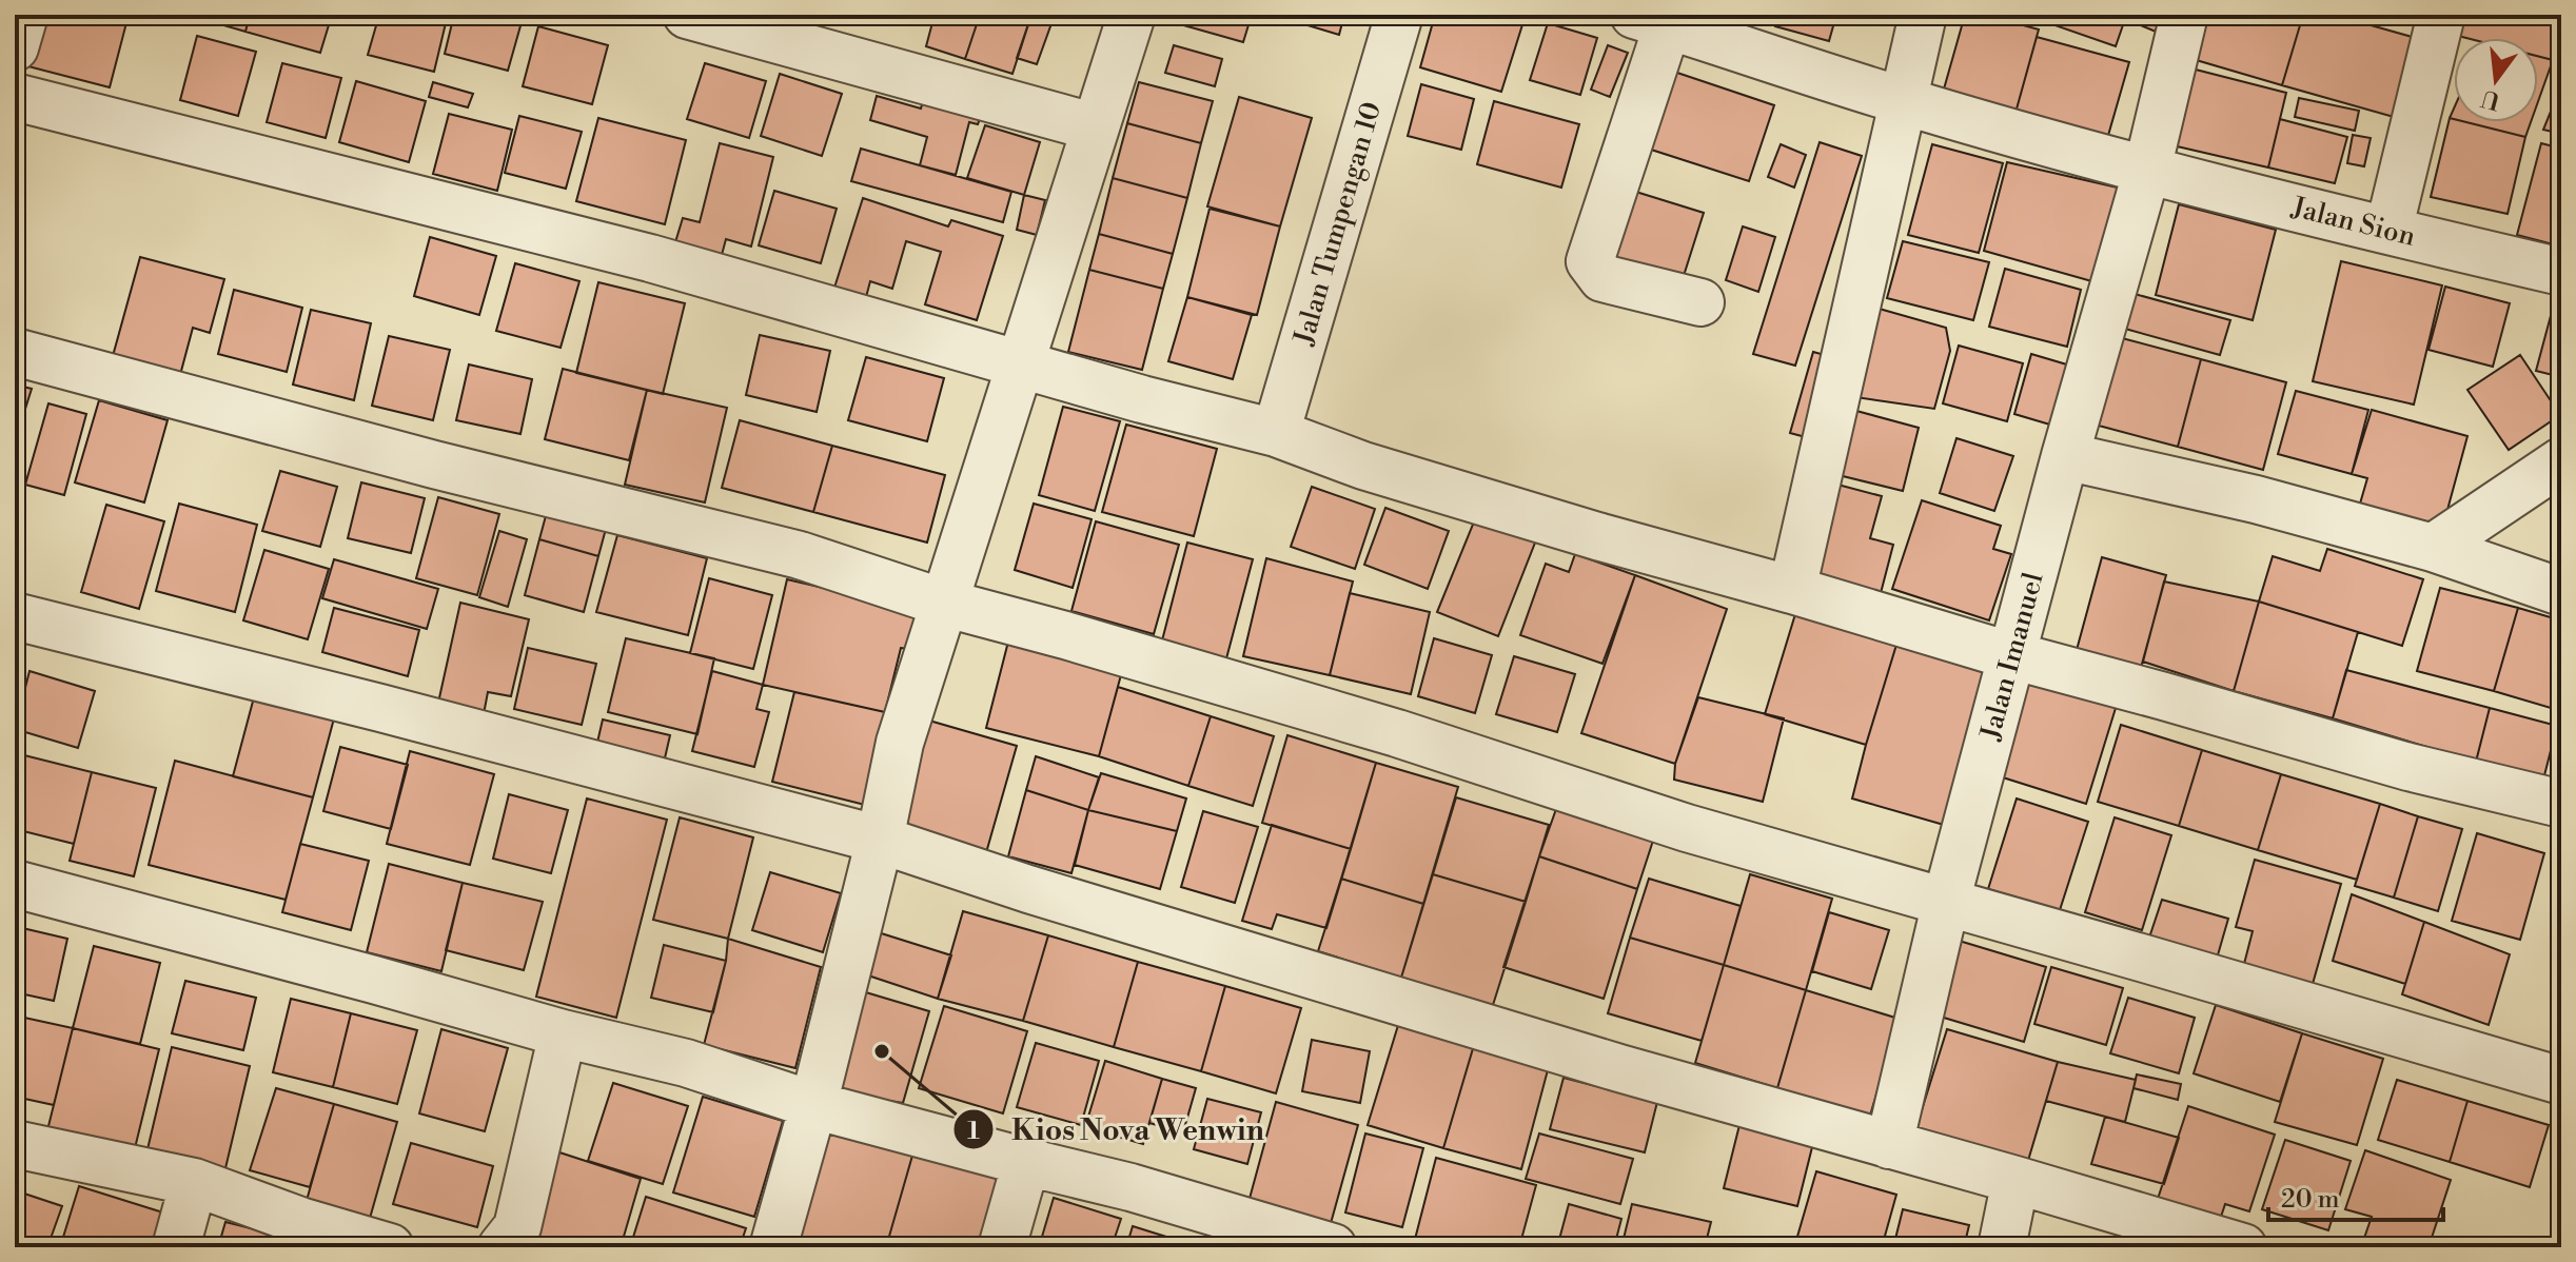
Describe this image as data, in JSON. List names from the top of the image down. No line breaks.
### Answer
{"streets":{"street":["Jalan Sion","Jalan Tumpengan 10","Jalan Imanuel"]},"crossings":[["Jalan Sion","Jalan Imanuel"]],"places":["Kios Nova Wenwin"],"scale_bar":"20 m","north":"bottom"}
